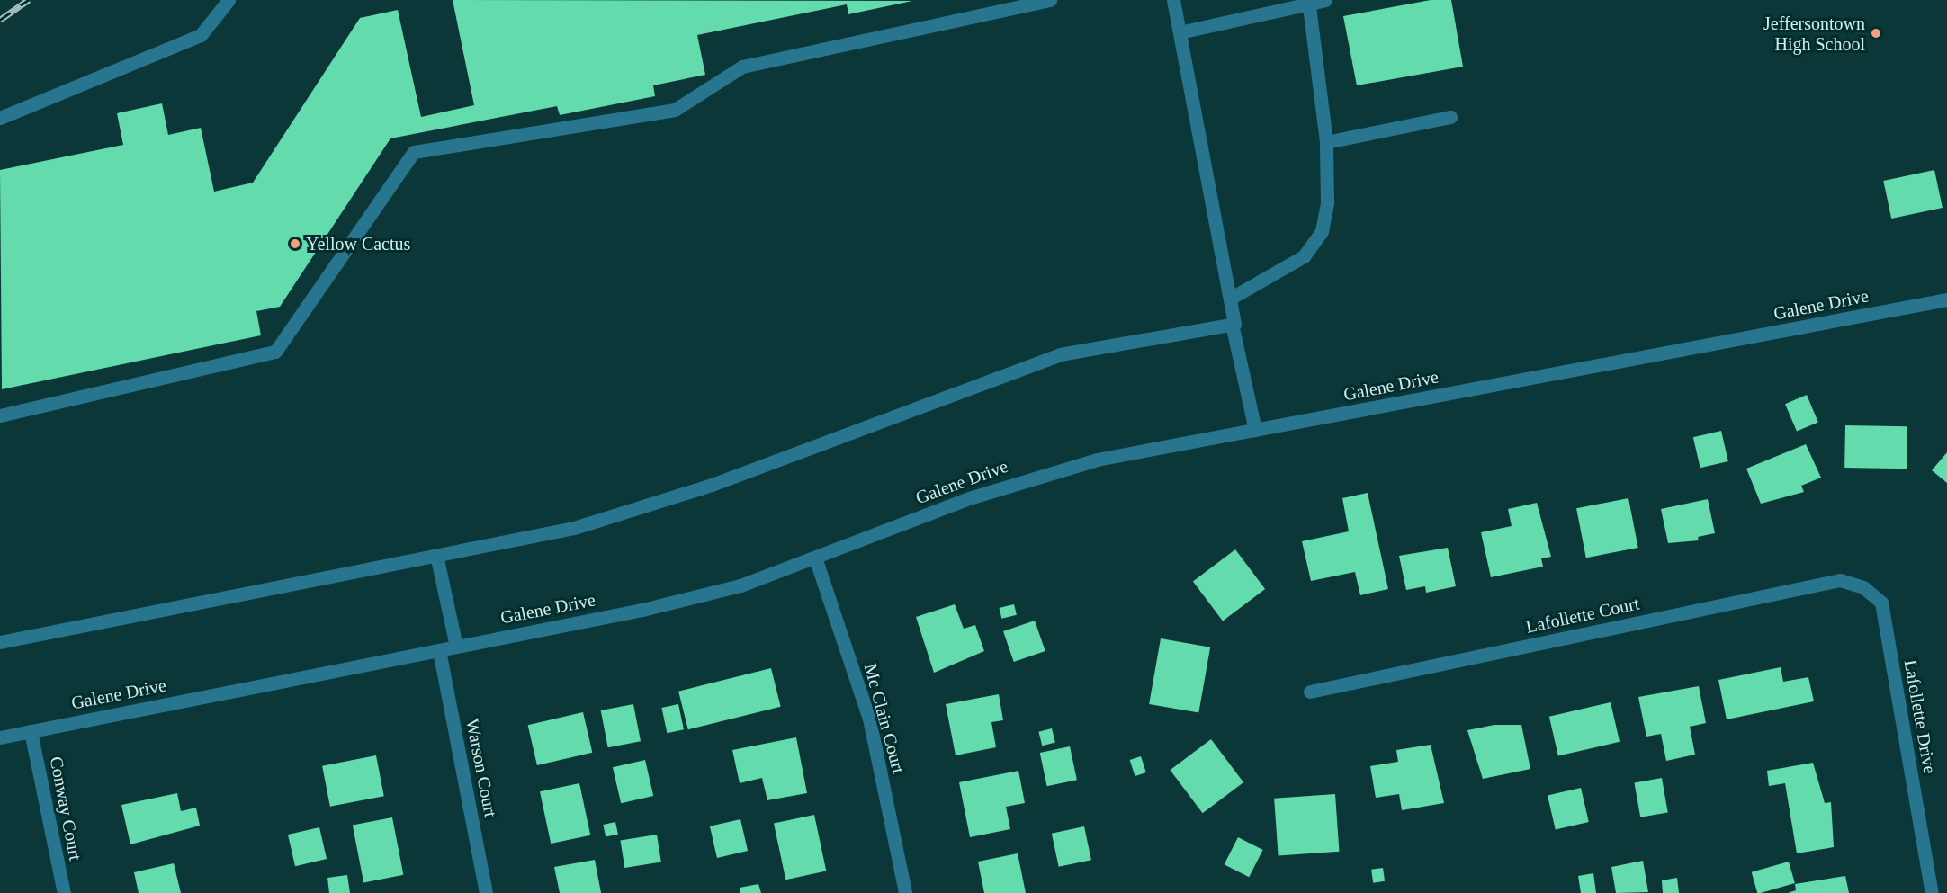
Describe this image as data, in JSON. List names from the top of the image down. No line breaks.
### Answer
{"streets":{"street":["Galene Drive","Lafollette Court","Lafollette Drive","Mc Clain Court","Warson Court","Conway Court"]},"crossings":[["Galene Drive","Mc Clain Court"],["Galene Drive","Warson Court"],["Galene Drive","Conway Court"],["Lafollette Court","Lafollette Drive"]],"places":["Jeffersontown High School","Yellow Cactus"]}
